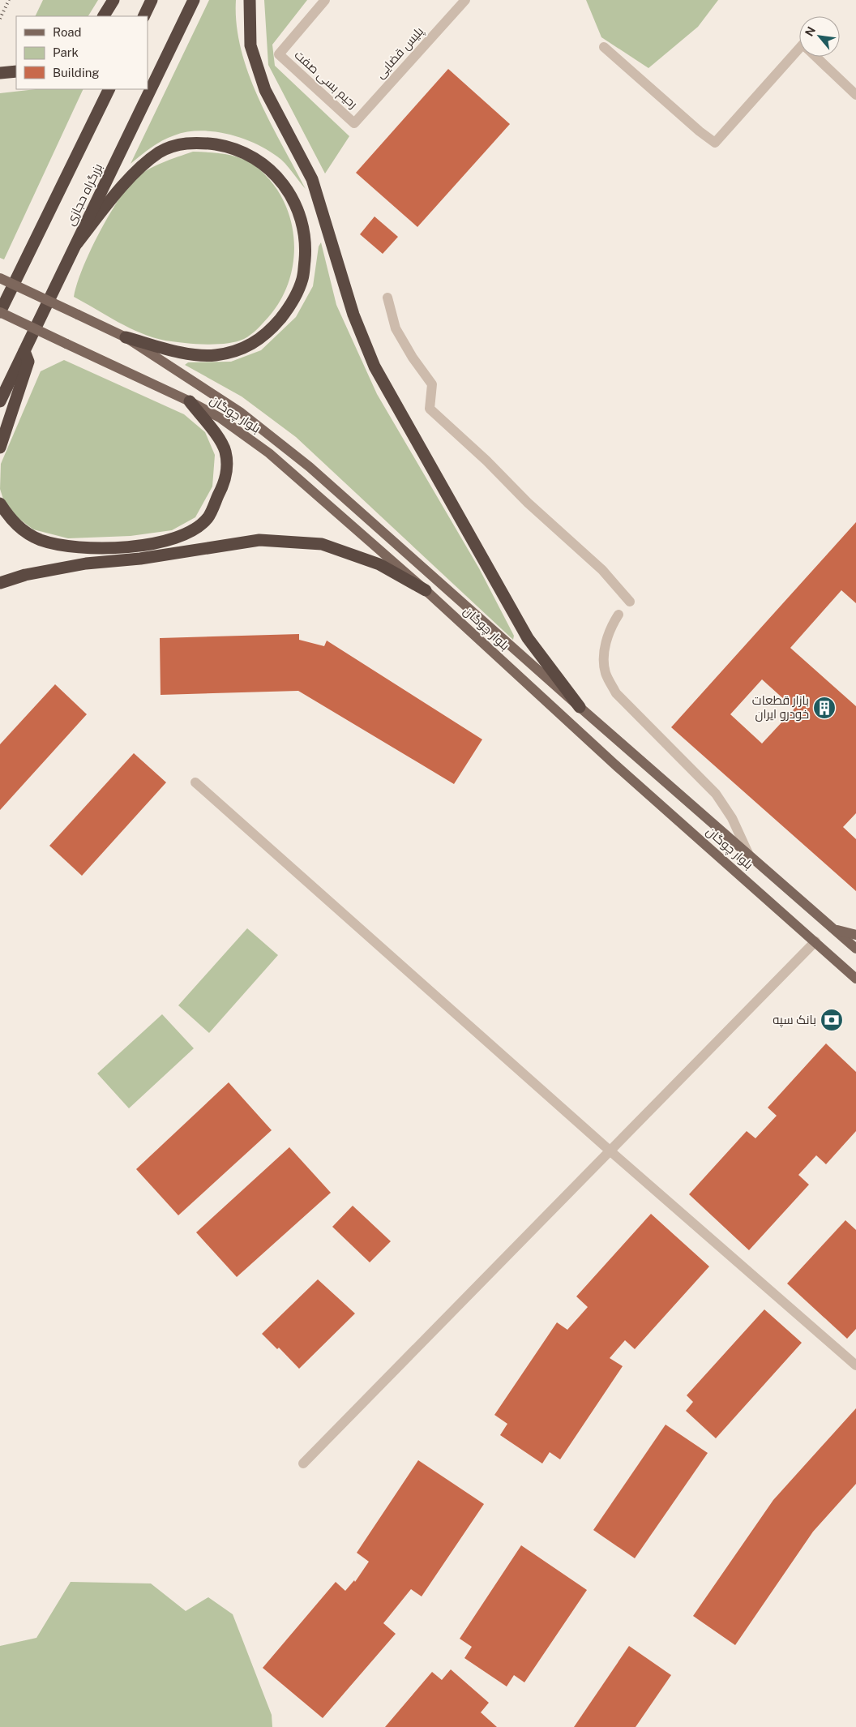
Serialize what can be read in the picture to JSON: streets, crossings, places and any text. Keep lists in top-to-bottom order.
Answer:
{
  "streets": {
    "highway": ["بزرگراه حجازی"],
    "main road": ["بلوار چوگان"],
    "street": ["پلیس قضایی", "رحیم بسی صفت"]
  },
  "crossings": [
    ["پلیس قضایی", "رحیم بسی صفت"],
    ["بزرگراه حجازی", "بلوار چوگان"]
  ],
  "places": {
    "building": ["بازار قطعات خودرو ایران"],
    "bank": ["بانک سپه"]
  },
  "legend": ["Road", "Park", "Building"],
  "north": "top left"
}
